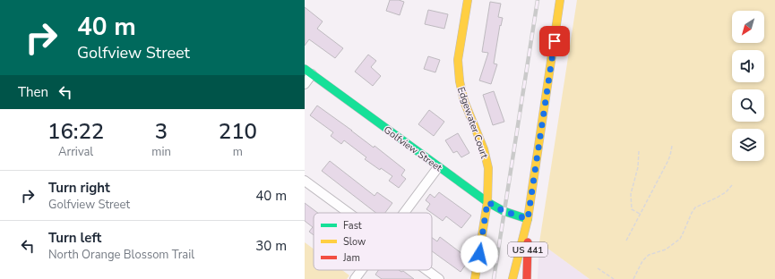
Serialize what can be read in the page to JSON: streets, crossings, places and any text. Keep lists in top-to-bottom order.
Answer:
{
  "streets": {
    "street": ["Edgewater Court", "Golfview Street", "US 441"]
  },
  "crossings": [
    ["Edgewater Court", "Golfview Street"],
    ["Golfview Street", "US 441"]
  ],
  "legend": ["Fast", "Slow", "Jam"],
  "north": "bottom left",
  "page": {
    "turn": ["40 m", "Golfview Street"],
    "then": "Then",
    "eta": [
      "16:22",
      "Arrival",
      "3",
      "min",
      "210",
      "m"
    ],
    "list": [
      {
        "name": "Turn right",
        "note": "Golfview Street",
        "value": "40 m"
      },
      {
        "name": "Turn left",
        "note": "North Orange Blossom Trail",
        "value": "30 m"
      }
    ]
  }
}
